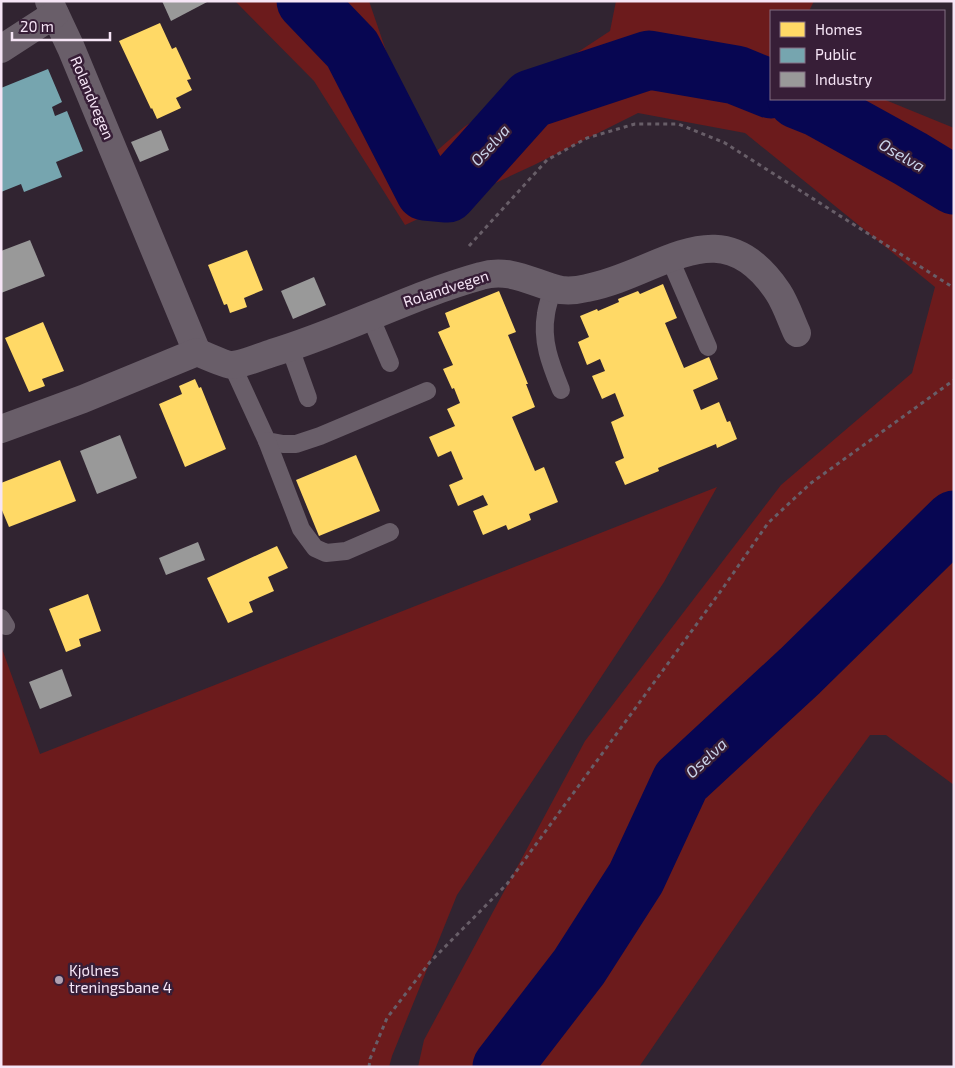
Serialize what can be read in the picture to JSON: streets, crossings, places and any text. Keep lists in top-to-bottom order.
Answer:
{
  "streets": {
    "street": ["Rolandvegen"]
  },
  "water": ["Oselva"],
  "places": ["Kjølnes treningsbane 4"],
  "legend": ["Homes", "Public", "Industry"],
  "scale_bar": "20 m"
}
